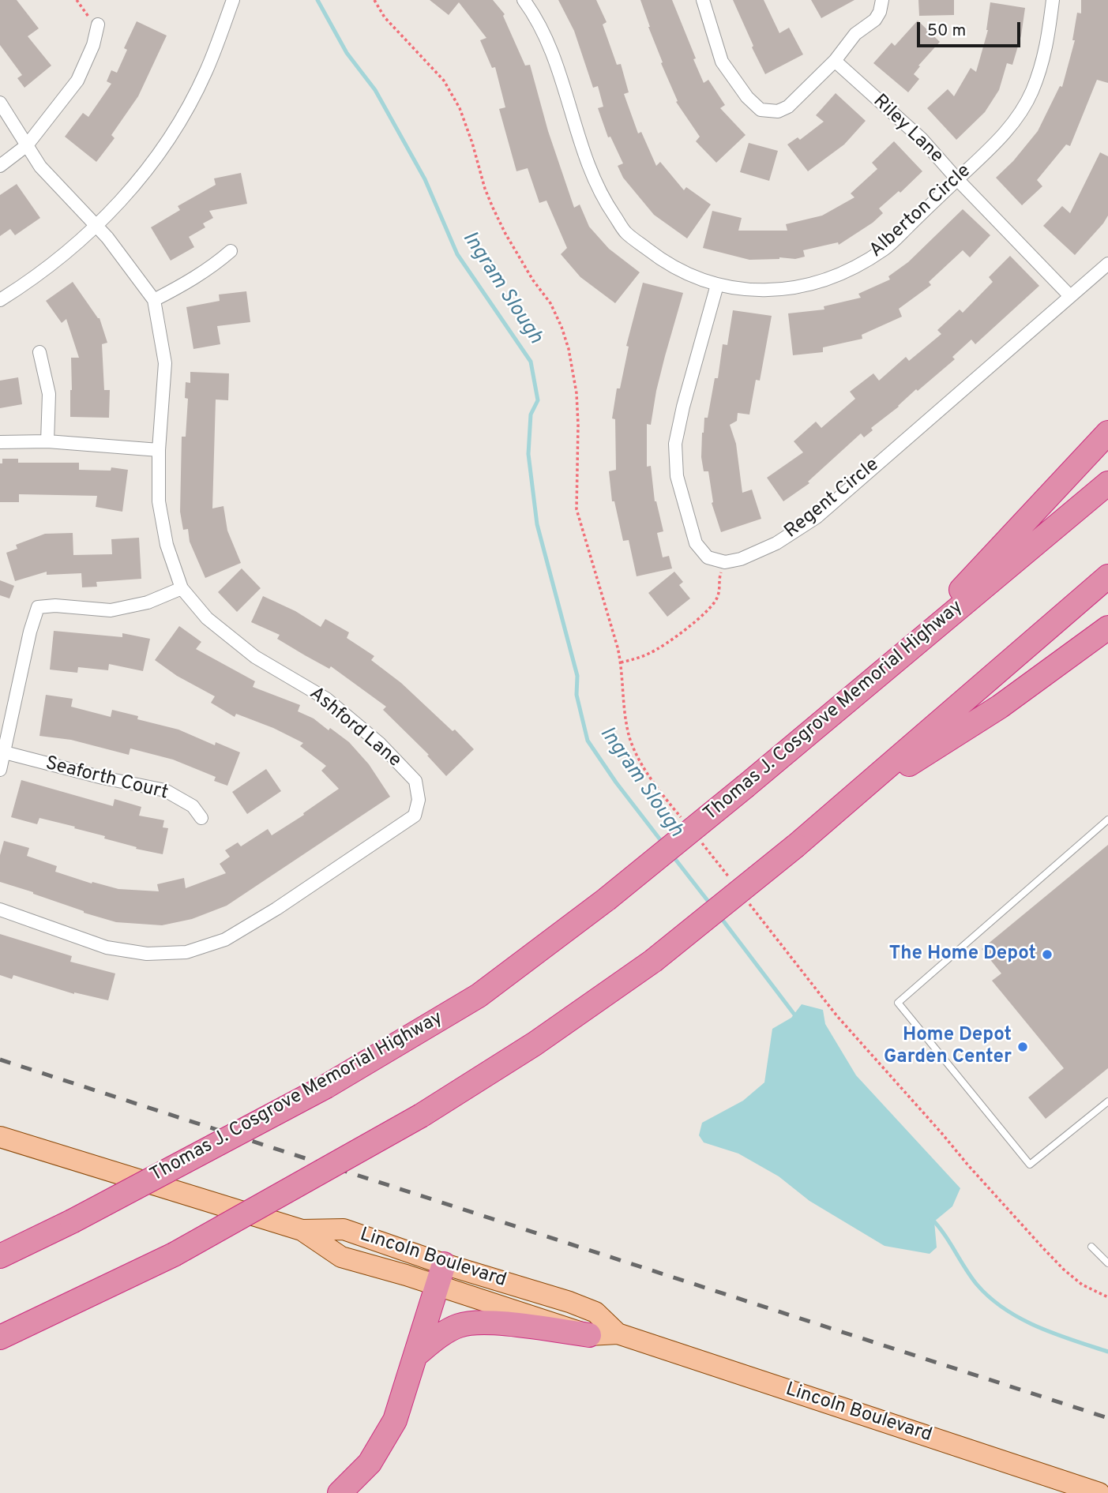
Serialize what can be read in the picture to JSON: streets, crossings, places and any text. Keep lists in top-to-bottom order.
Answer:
{
  "streets": {
    "highway": ["Thomas J. Cosgrove Memorial Highway"],
    "main road": ["Lincoln Boulevard"],
    "street": [
      "Riley Lane",
      "Alberton Circle",
      "Regent Circle",
      "Ashford Lane",
      "Seaforth Court"
    ]
  },
  "crossings": [
    ["Riley Lane", "Alberton Circle"],
    ["Riley Lane", "Regent Circle"]
  ],
  "water": ["Ingram Slough"],
  "places": ["The Home Depot", "Home Depot Garden Center"],
  "scale_bar": "50 m"
}
